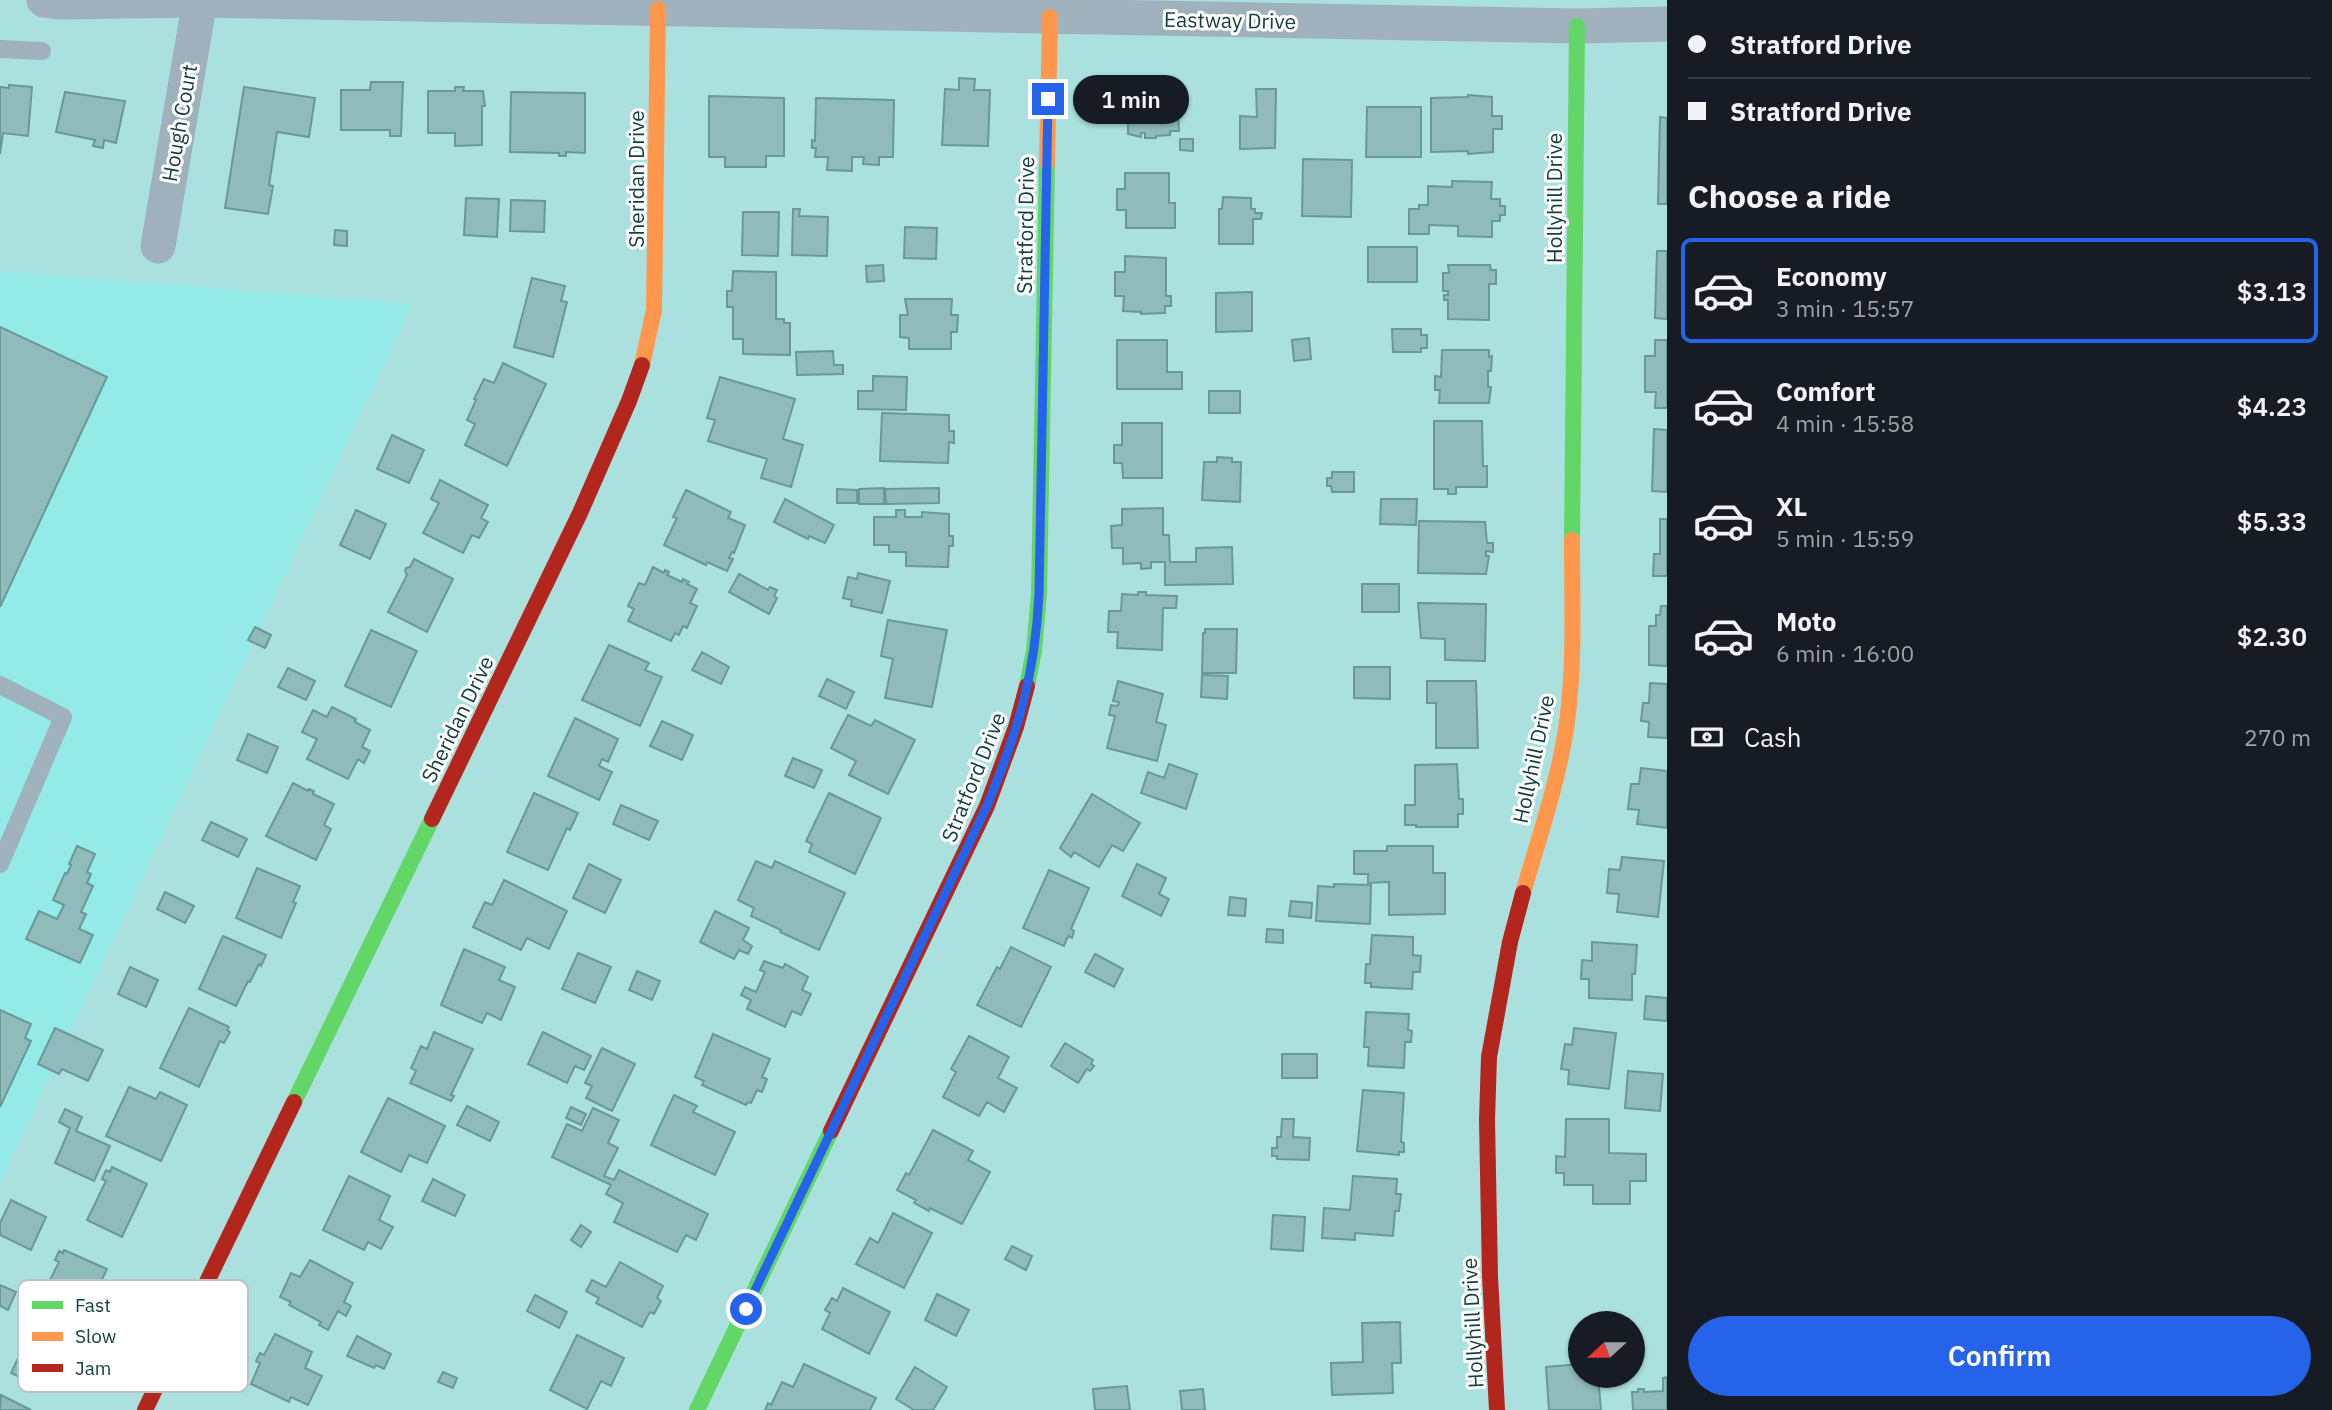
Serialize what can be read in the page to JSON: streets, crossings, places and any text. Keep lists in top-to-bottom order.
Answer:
{
  "streets": {
    "street": [
      "Eastway Drive",
      "Hough Court",
      "Sheridan Drive",
      "Hollyhill Drive",
      "Stratford Drive"
    ]
  },
  "crossings": [
    ["Eastway Drive", "Hough Court"],
    ["Eastway Drive", "Sheridan Drive"],
    ["Eastway Drive", "Hollyhill Drive"],
    ["Eastway Drive", "Stratford Drive"]
  ],
  "legend": ["Fast", "Slow", "Jam"],
  "north": "left",
  "page": {
    "banner": ["Stratford Drive", "Stratford Drive"],
    "bubble": "1 min",
    "heading": "Choose a ride",
    "list": [
      {
        "name": "Economy",
        "note": "3 min · 15:57",
        "value": "$3.13"
      },
      {
        "name": "Comfort",
        "note": "4 min · 15:58",
        "value": "$4.23"
      },
      {
        "name": "XL",
        "note": "5 min · 15:59",
        "value": "$5.33"
      },
      {
        "name": "Moto",
        "note": "6 min · 16:00",
        "value": "$2.30"
      }
    ],
    "pay": ["Cash", "270 m"],
    "buttons": "Confirm"
  }
}
